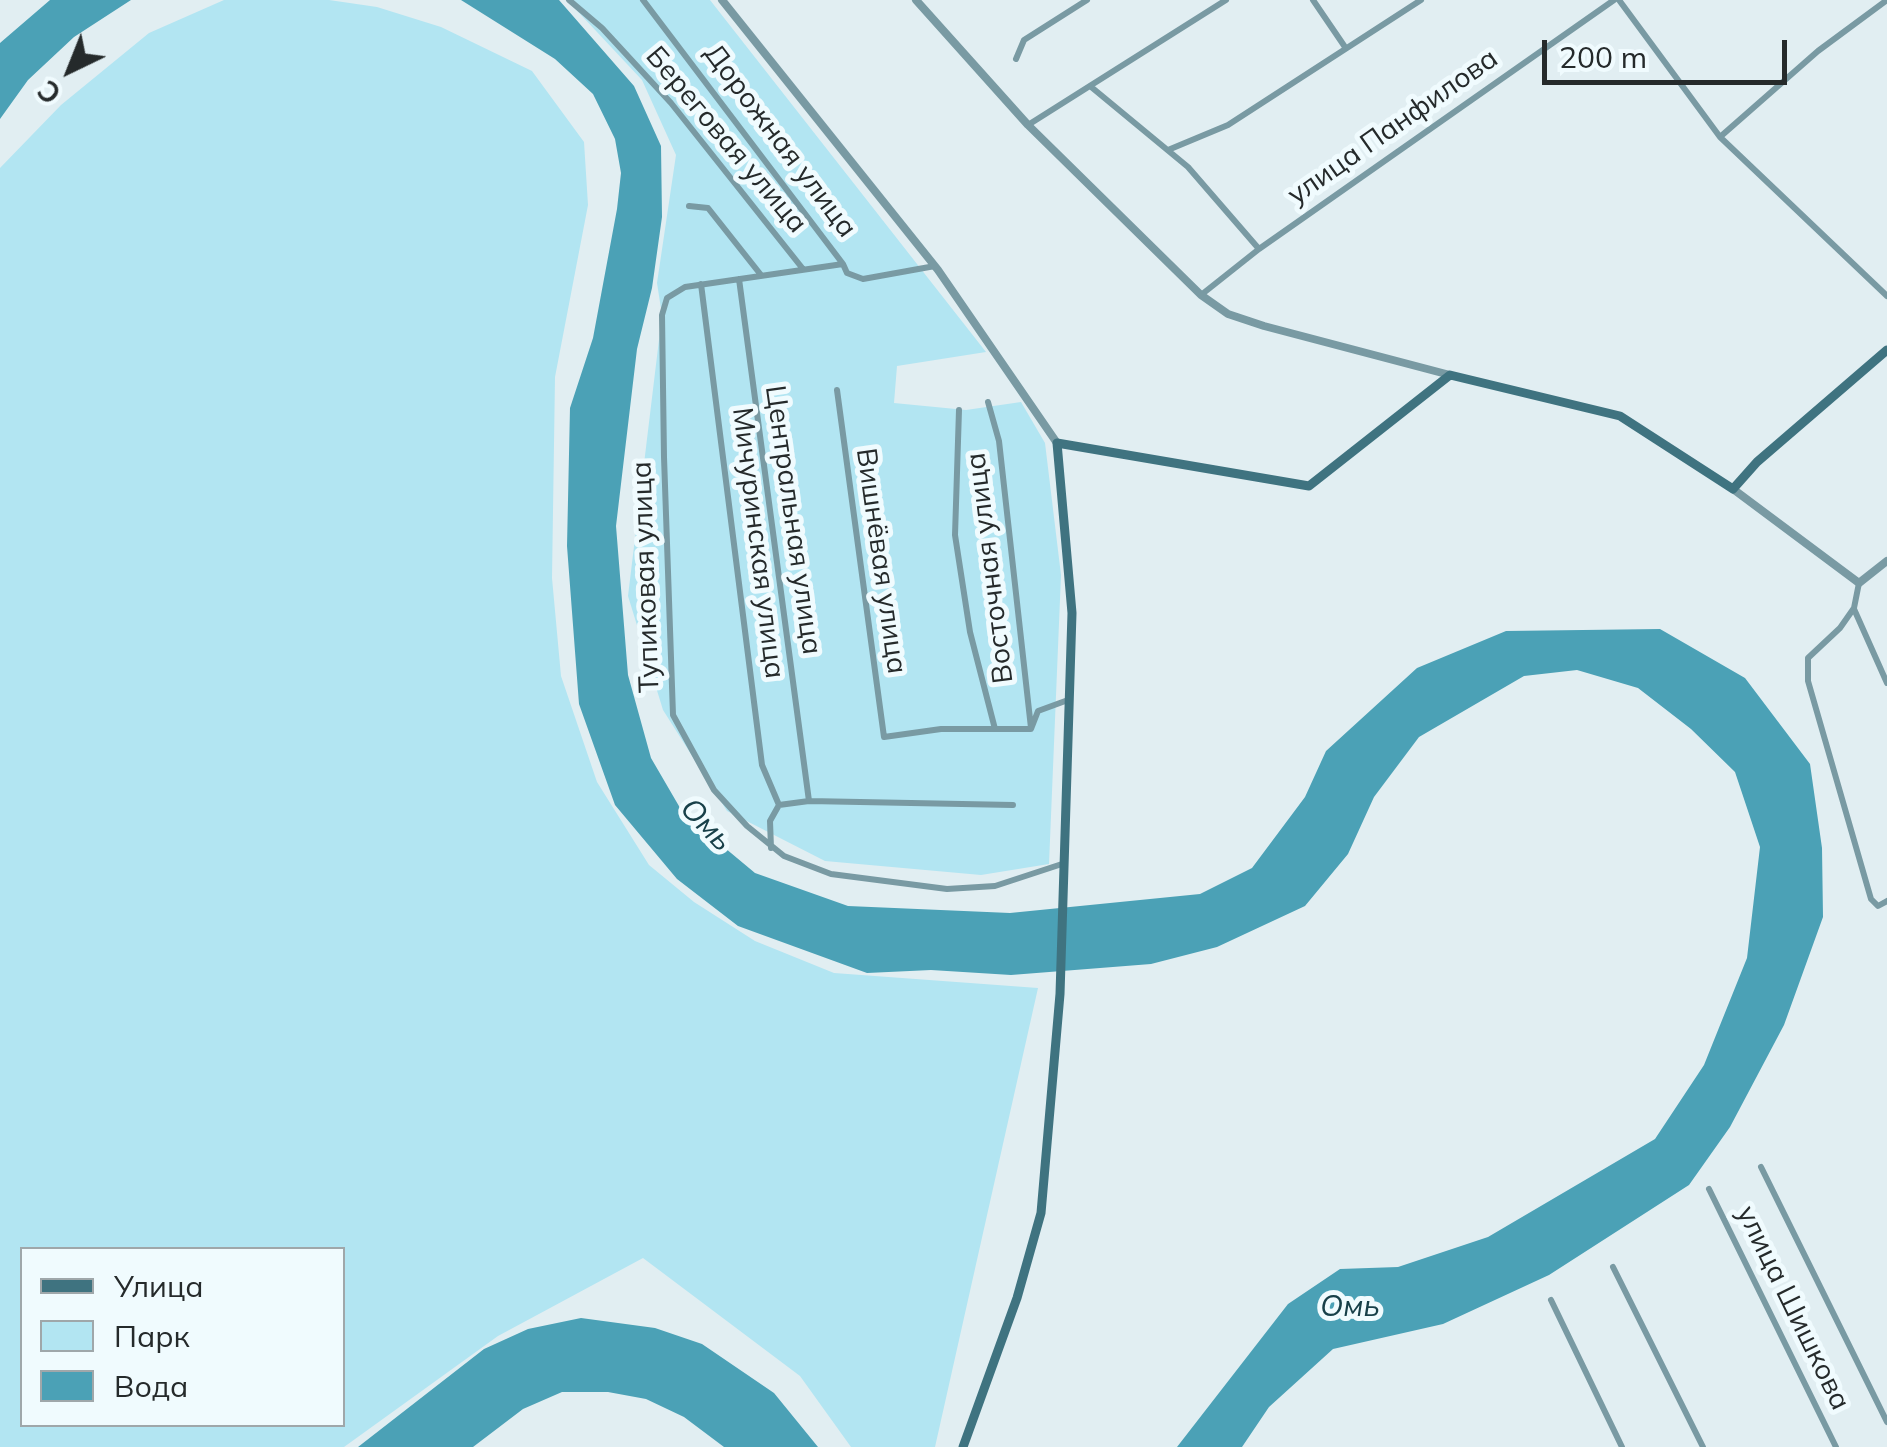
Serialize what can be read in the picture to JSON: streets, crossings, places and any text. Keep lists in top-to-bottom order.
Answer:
{
  "streets": {
    "street": [
      "улица Панфилова",
      "Береговая улица",
      "Дорожная улица",
      "Центральная улица",
      "Мичуринская улица",
      "Вишнёвая улица",
      "Восточная улица",
      "Тупиковая улица",
      "улица Шишкова"
    ]
  },
  "crossings": [
    ["Мичуринская улица", "Тупиковая улица"]
  ],
  "water": ["Омь"],
  "legend": ["Улица", "Парк", "Вода"],
  "scale_bar": "200 m",
  "north": "bottom left"
}
